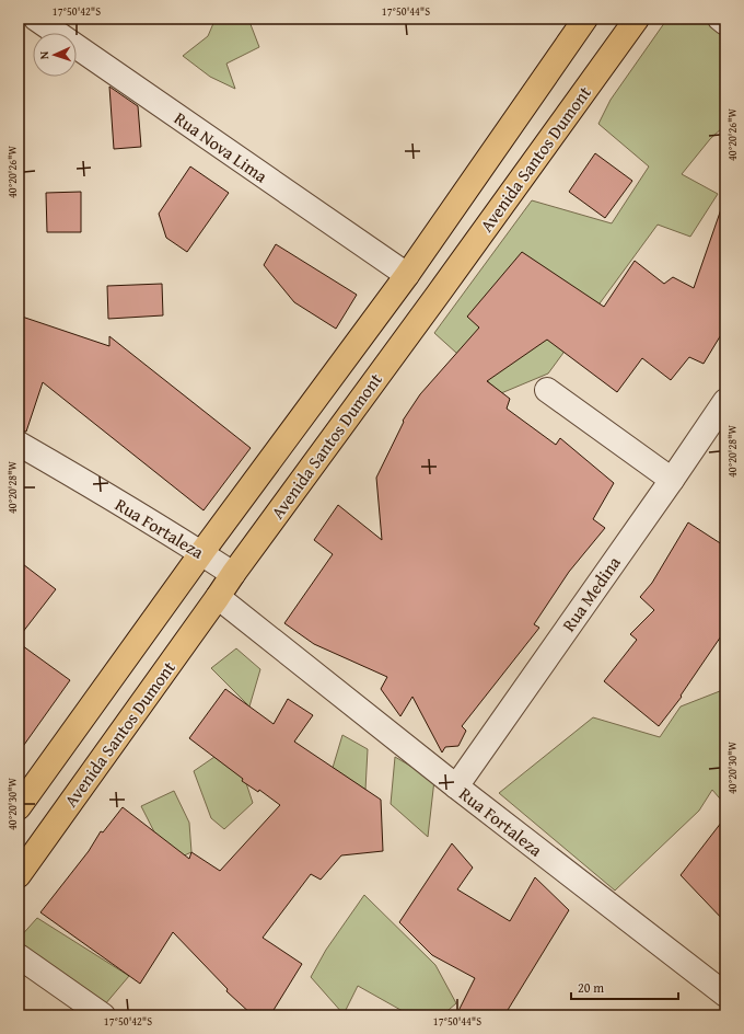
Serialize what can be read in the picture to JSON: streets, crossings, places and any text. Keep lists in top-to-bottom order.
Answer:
{
  "streets": {
    "main road": ["Avenida Santos Dumont"],
    "street": ["Rua Nova Lima", "Rua Fortaleza", "Rua Medina"]
  },
  "crossings": [
    ["Rua Nova Lima", "Avenida Santos Dumont"],
    ["Avenida Santos Dumont", "Rua Fortaleza"],
    ["Rua Fortaleza", "Rua Medina"]
  ],
  "scale_bar": "20 m",
  "north": "left",
  "coordinates": [
    "17°50'42\"S",
    "17°50'44\"S",
    "40°20'26\"W",
    "40°20'28\"W",
    "40°20'30\"W"
  ]
}
